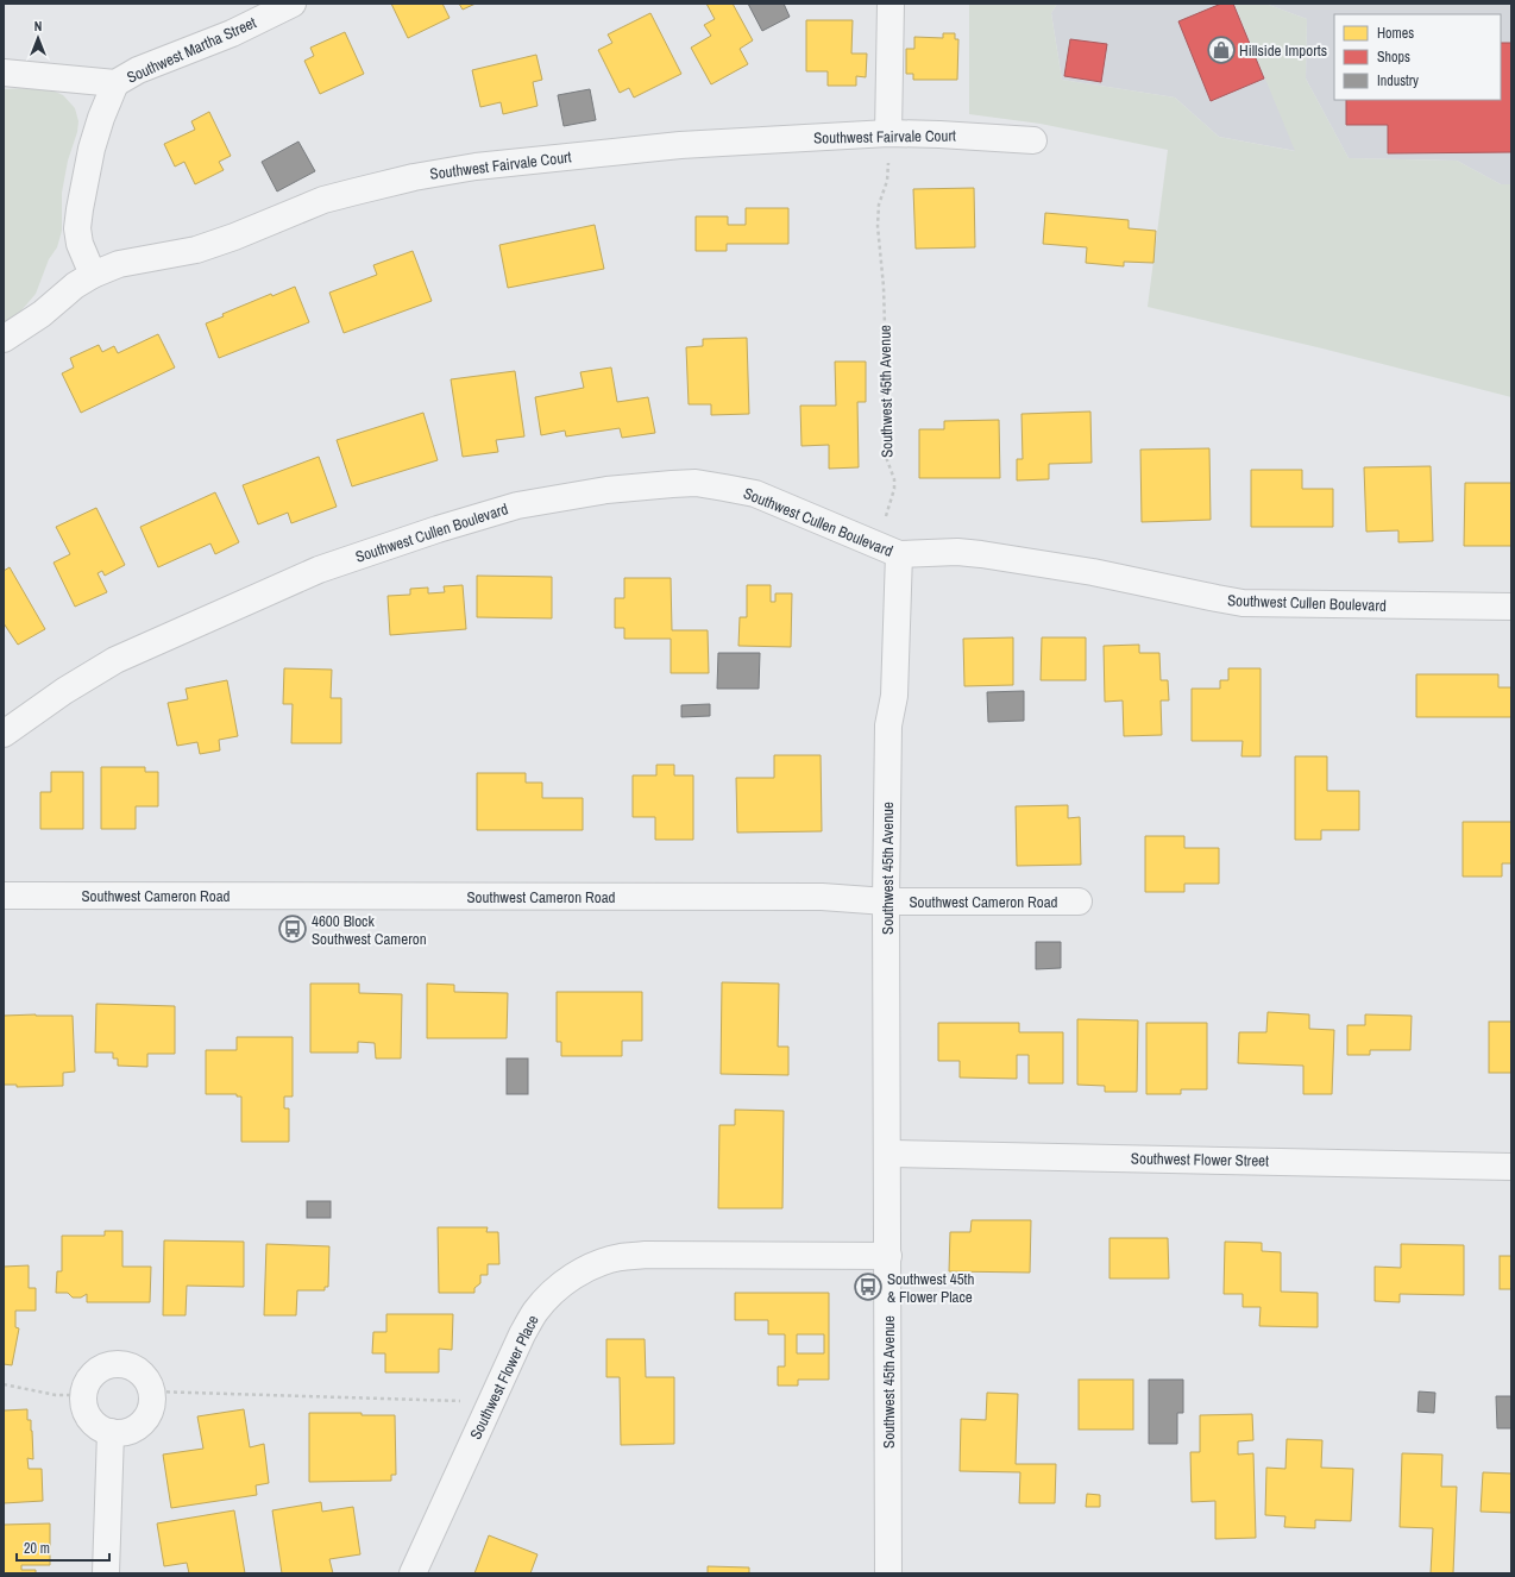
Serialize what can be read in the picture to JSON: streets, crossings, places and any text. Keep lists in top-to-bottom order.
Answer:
{
  "streets": {
    "street": [
      "Southwest Martha Street",
      "Southwest Fairvale Court",
      "Southwest 45th Avenue",
      "Southwest Cullen Boulevard",
      "Southwest Cameron Road",
      "Southwest Flower Street",
      "Southwest Flower Place"
    ]
  },
  "crossings": [
    ["Southwest 45th Avenue", "Southwest Cullen Boulevard"],
    ["Southwest 45th Avenue", "Southwest Cameron Road"],
    ["Southwest 45th Avenue", "Southwest Flower Street"],
    ["Southwest 45th Avenue", "Southwest Flower Place"]
  ],
  "places": {
    "shop": ["Hillside Imports"],
    "bus stop": ["4600 Block Southwest Cameron", "Southwest 45th & Flower Place"]
  },
  "legend": ["Homes", "Shops", "Industry"],
  "scale_bar": "20 m",
  "north": "top"
}
